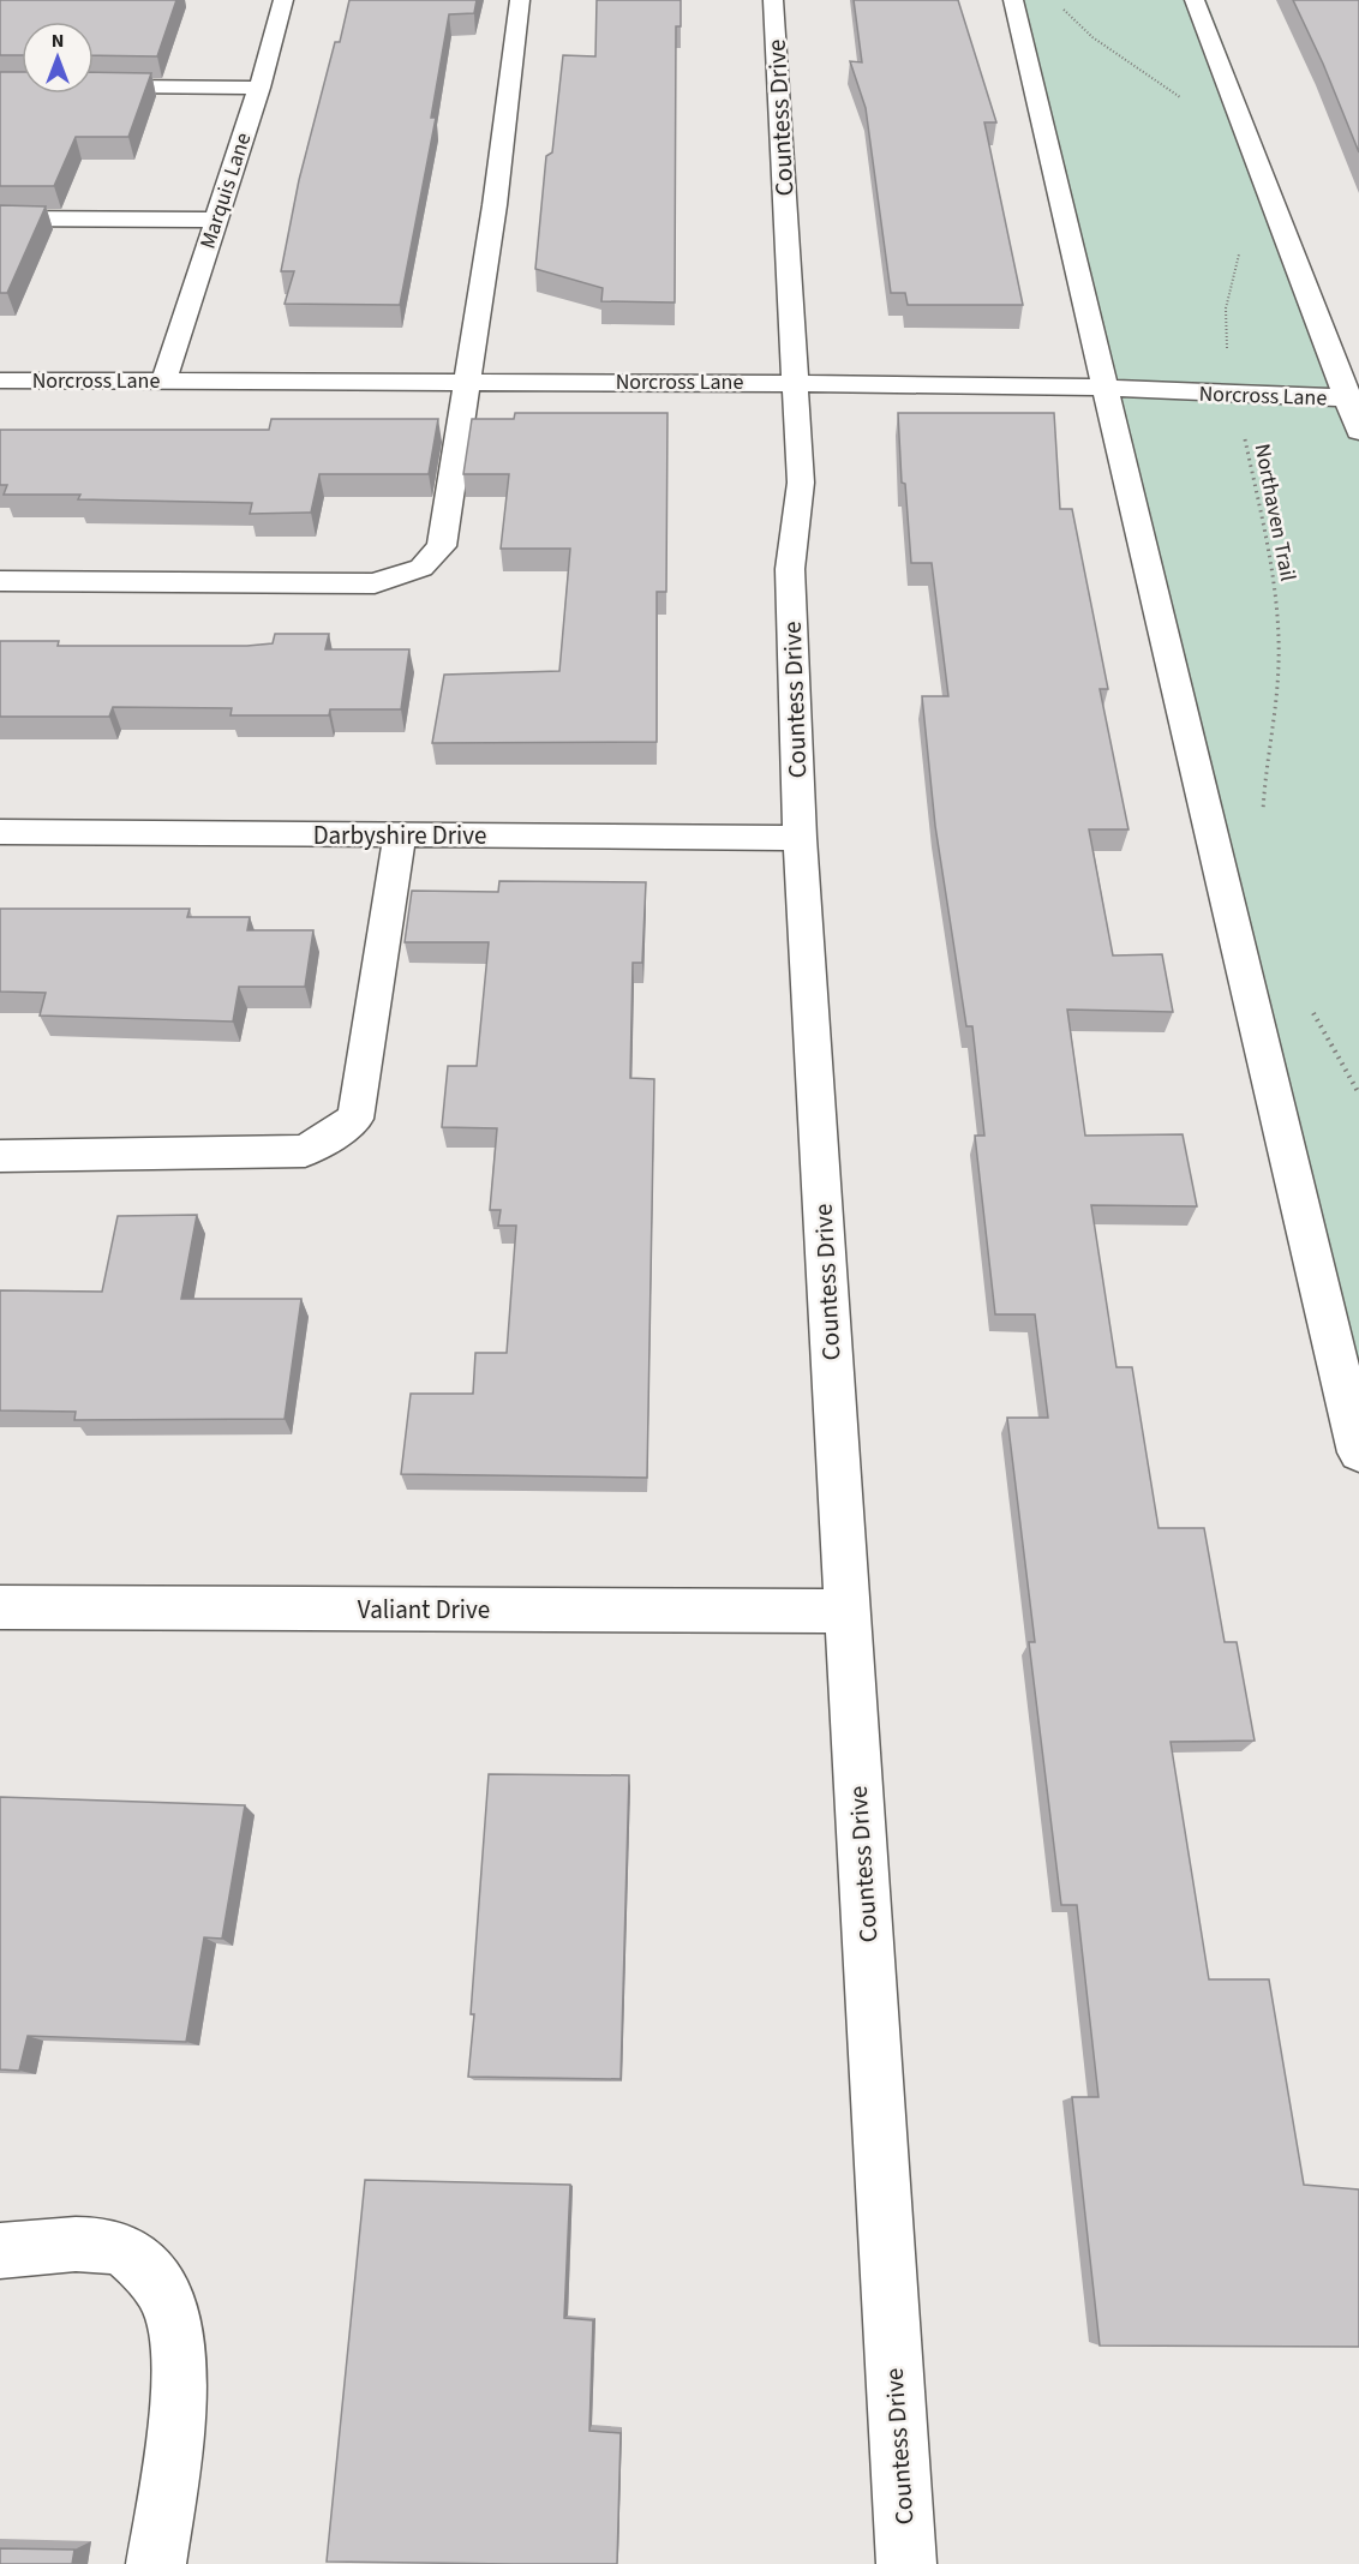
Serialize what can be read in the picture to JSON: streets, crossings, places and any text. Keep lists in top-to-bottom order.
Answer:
{
  "streets": {
    "street": [
      "Countess Drive",
      "Marquis Lane",
      "Norcross Lane",
      "Darbyshire Drive",
      "Valiant Drive"
    ],
    "path": ["Northaven Trail"]
  },
  "crossings": [
    ["Countess Drive", "Norcross Lane"],
    ["Countess Drive", "Darbyshire Drive"],
    ["Countess Drive", "Valiant Drive"],
    ["Marquis Lane", "Norcross Lane"],
    ["Norcross Lane", "Northaven Trail"]
  ],
  "north": "top"
}
